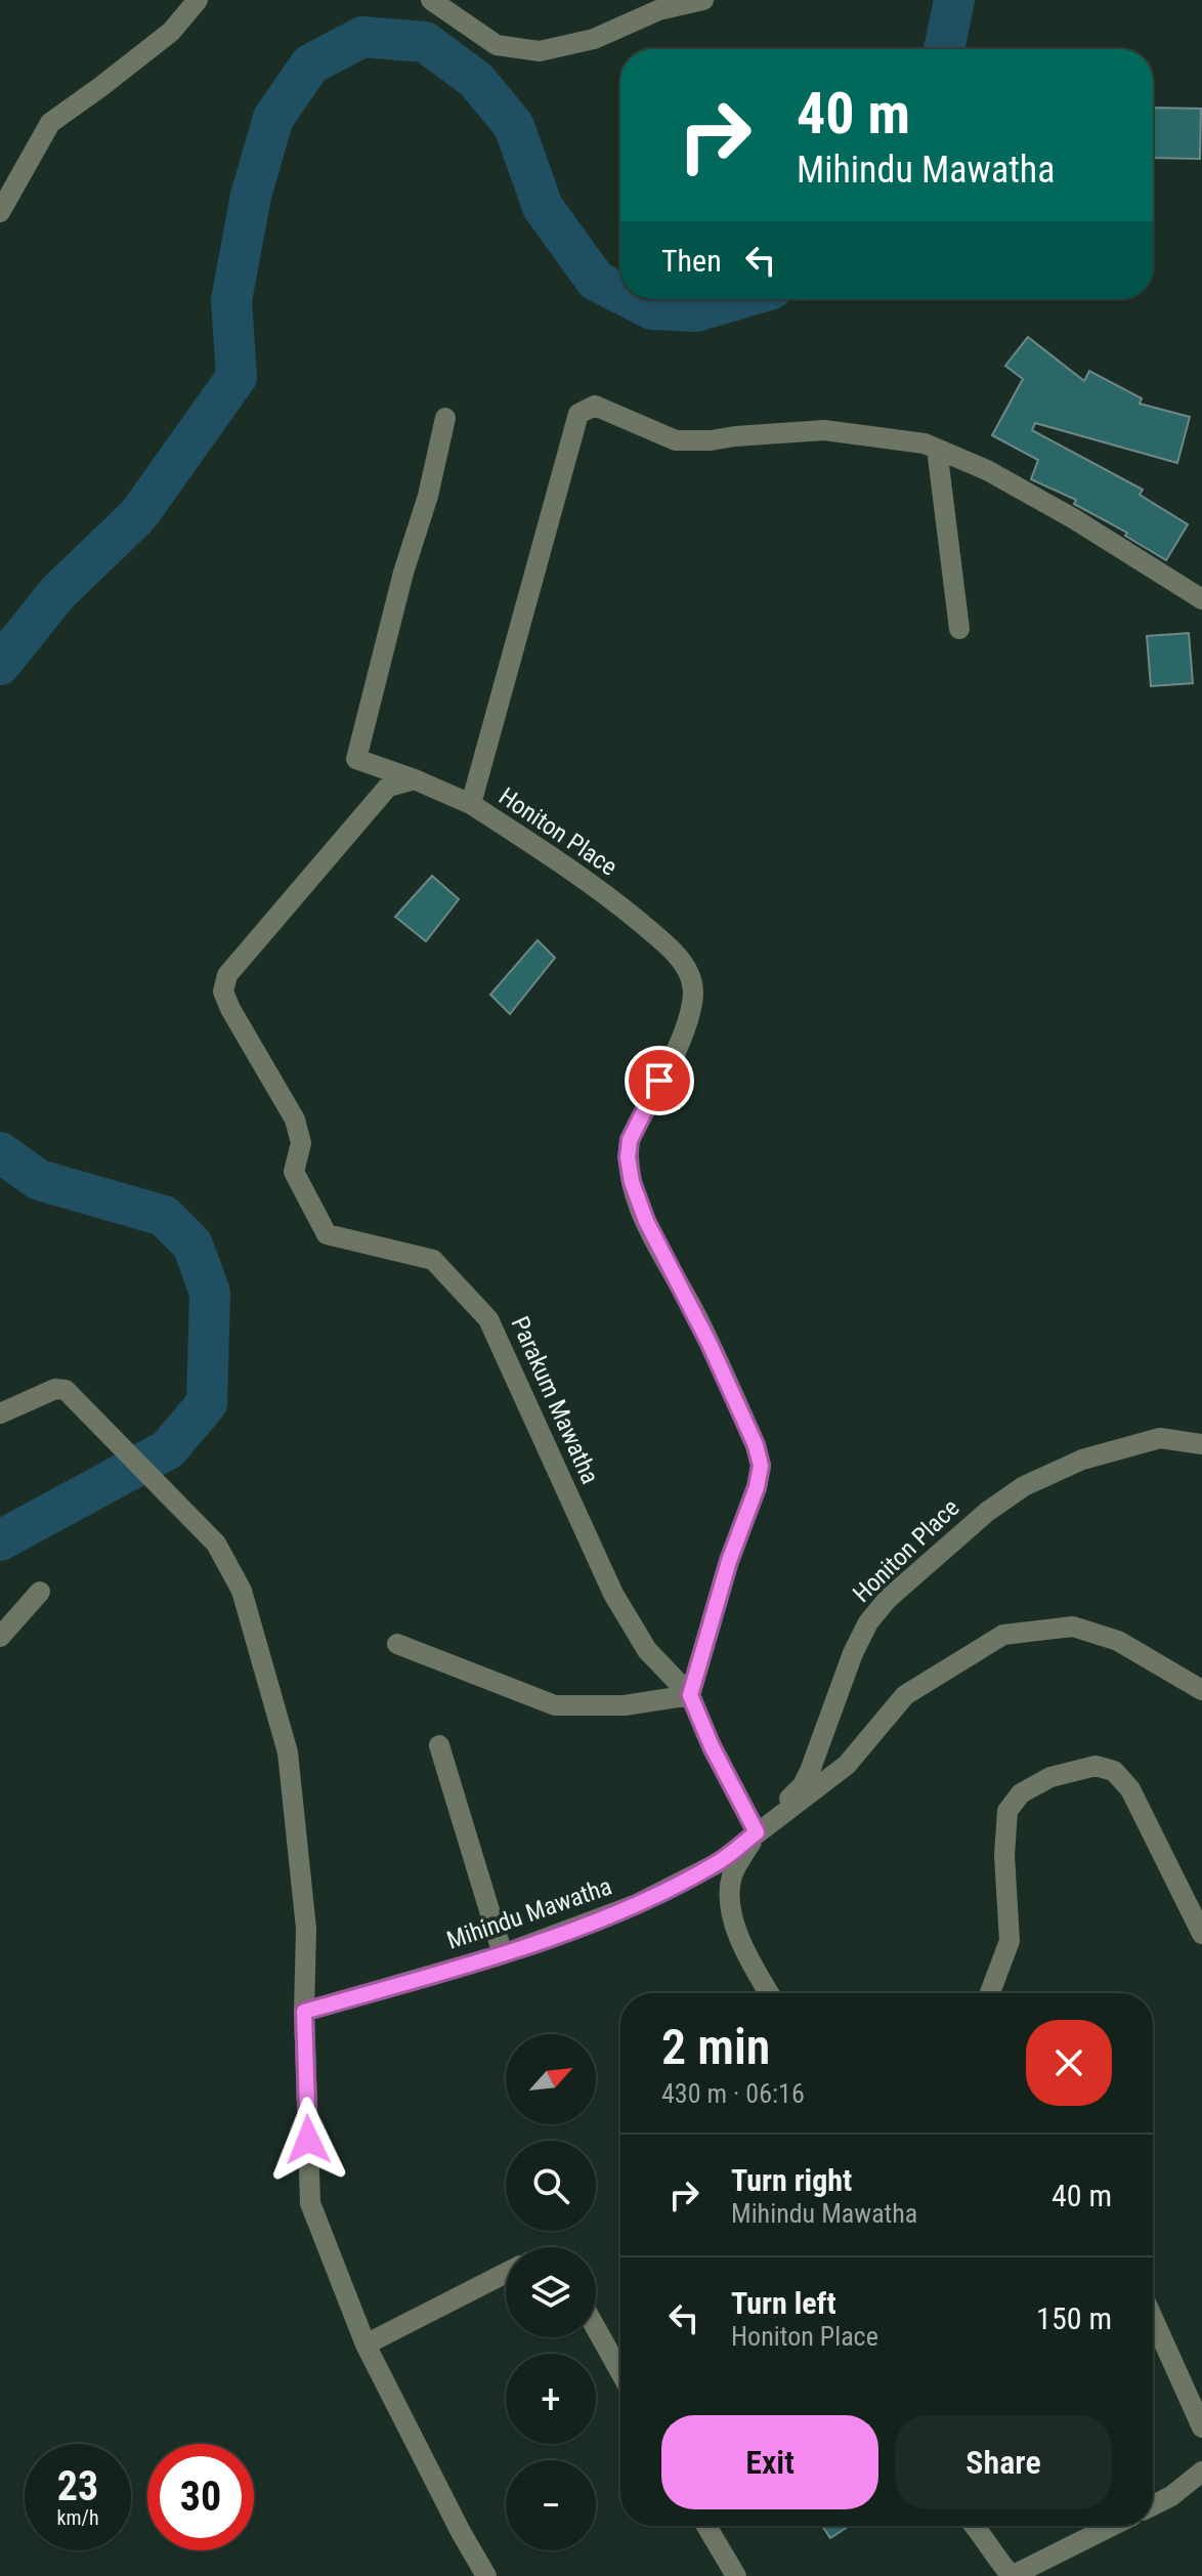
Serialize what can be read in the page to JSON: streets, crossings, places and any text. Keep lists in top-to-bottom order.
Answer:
{
  "streets": {
    "street": ["Honiton Place", "Parakum Mawatha", "Mihindu Mawatha"]
  },
  "crossings": [
    ["Honiton Place", "Parakum Mawatha"],
    ["Honiton Place", "Mihindu Mawatha"]
  ],
  "north": "top right",
  "page": {
    "turn": ["40 m", "Mihindu Mawatha"],
    "then": "Then",
    "heading": ["2 min", "430 m · 06:16"],
    "map_buttons": ["+", "−"],
    "list": [
      {
        "name": "Turn right",
        "note": "Mihindu Mawatha",
        "value": "40 m"
      },
      {
        "name": "Turn left",
        "note": "Honiton Place",
        "value": "150 m"
      }
    ],
    "buttons": ["Exit", "Share"],
    "speed": "23 km/h",
    "limit": "30"
  }
}
